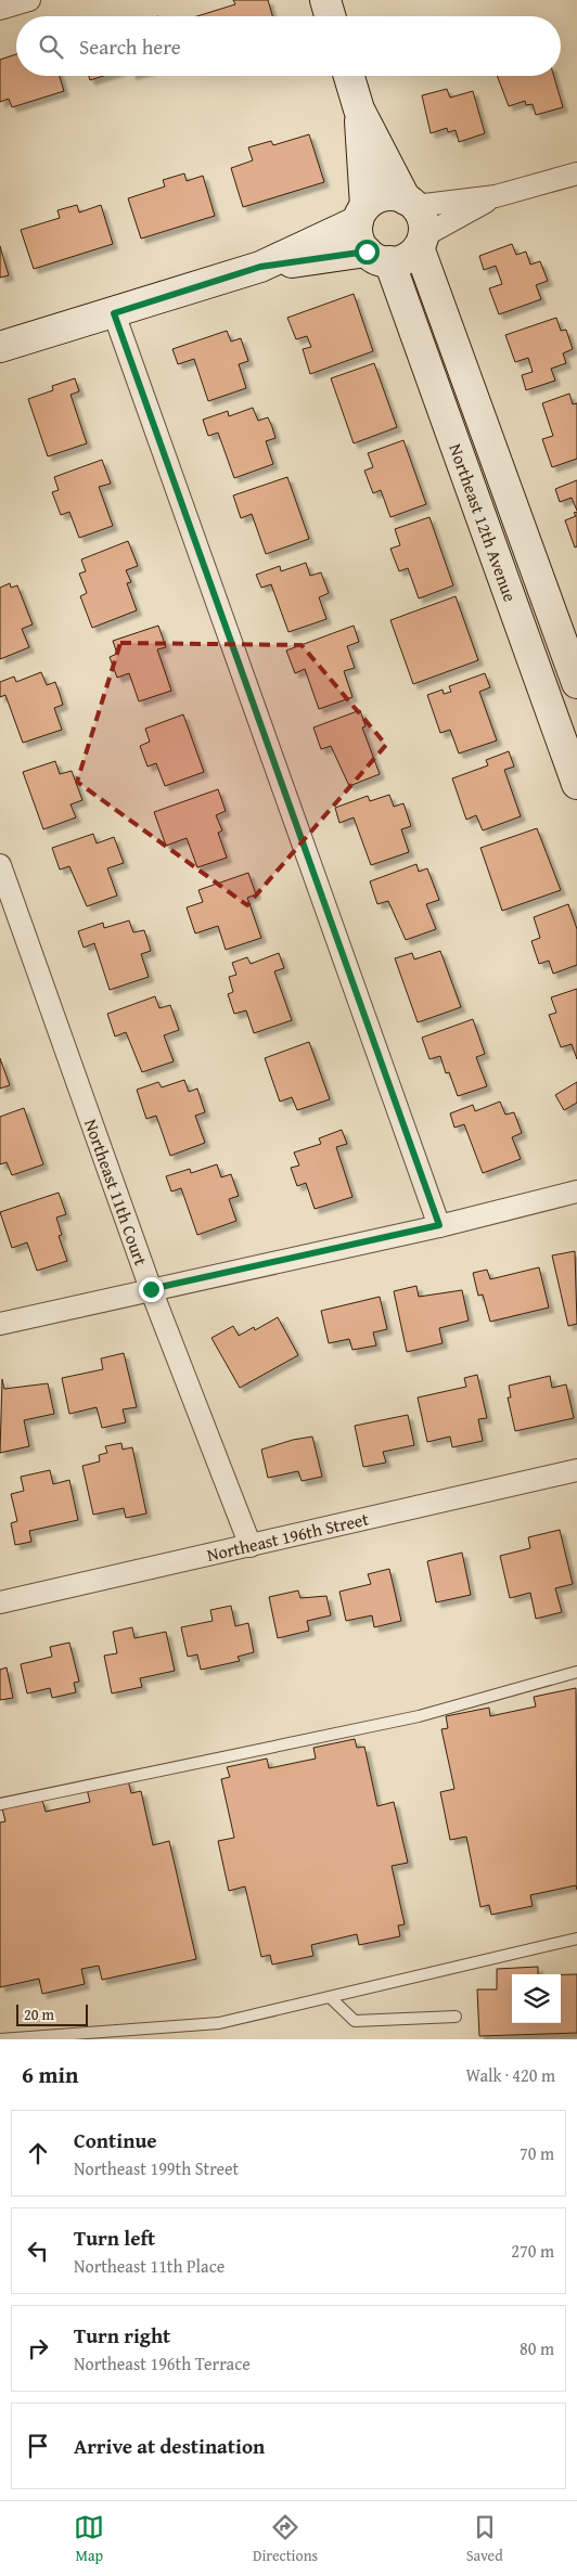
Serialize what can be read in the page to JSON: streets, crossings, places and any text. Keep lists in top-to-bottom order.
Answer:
{
  "streets": {
    "street": ["Northeast 12th Avenue", "Northeast 11th Court", "Northeast 196th Street"]
  },
  "crossings": [
    ["Northeast 11th Court", "Northeast 196th Street"]
  ],
  "scale_bar": "20 m",
  "page": {
    "search": "Search here",
    "scale": "20 m",
    "heading": ["6 min", "Walk · 420 m"],
    "list": [
      ["Continue", "Northeast 199th Street", "70 m"],
      ["Turn left", "Northeast 11th Place", "270 m"],
      ["Turn right", "Northeast 196th Terrace", "80 m"],
      "Arrive at destination"
    ],
    "nav": ["Map", "Directions", "Saved"]
  }
}
